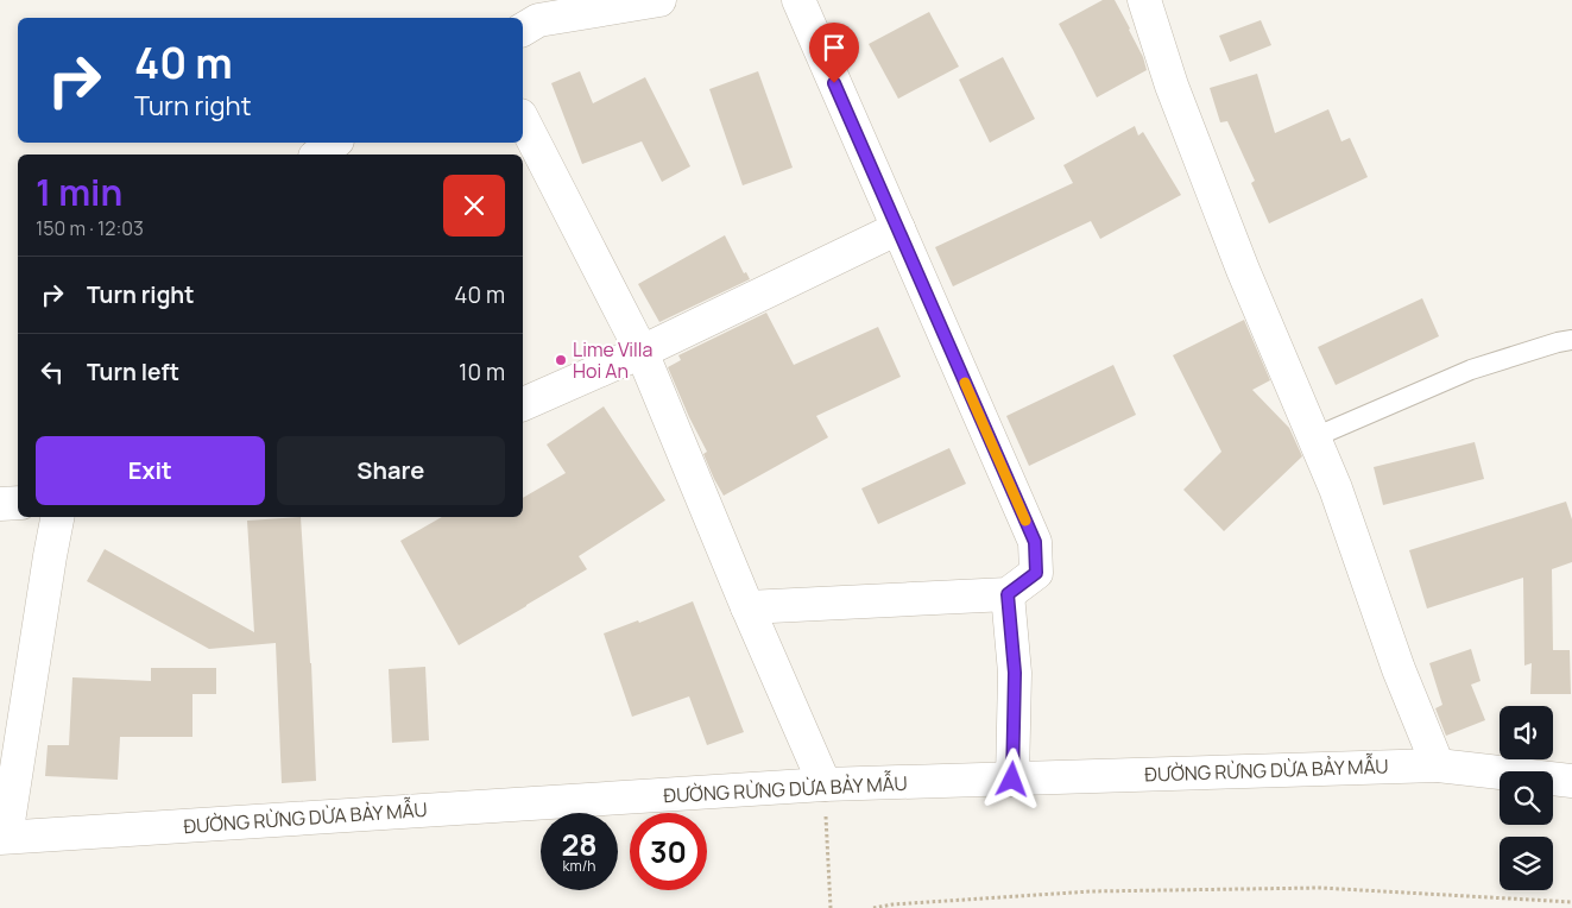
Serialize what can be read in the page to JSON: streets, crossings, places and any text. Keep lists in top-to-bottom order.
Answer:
{
  "streets": {
    "street": ["ĐƯỜNG RỪNG DỪA BẢY MẪU"]
  },
  "places": ["Lime Villa Hoi An"],
  "page": {
    "turn": ["40 m", "Turn right"],
    "heading": ["1 min", "150 m · 12:03"],
    "list": [
      {
        "name": "Turn right",
        "value": "40 m"
      },
      {
        "name": "Turn left",
        "value": "10 m"
      }
    ],
    "buttons": ["Exit", "Share"],
    "speed": "28 km/h",
    "limit": "30"
  }
}
